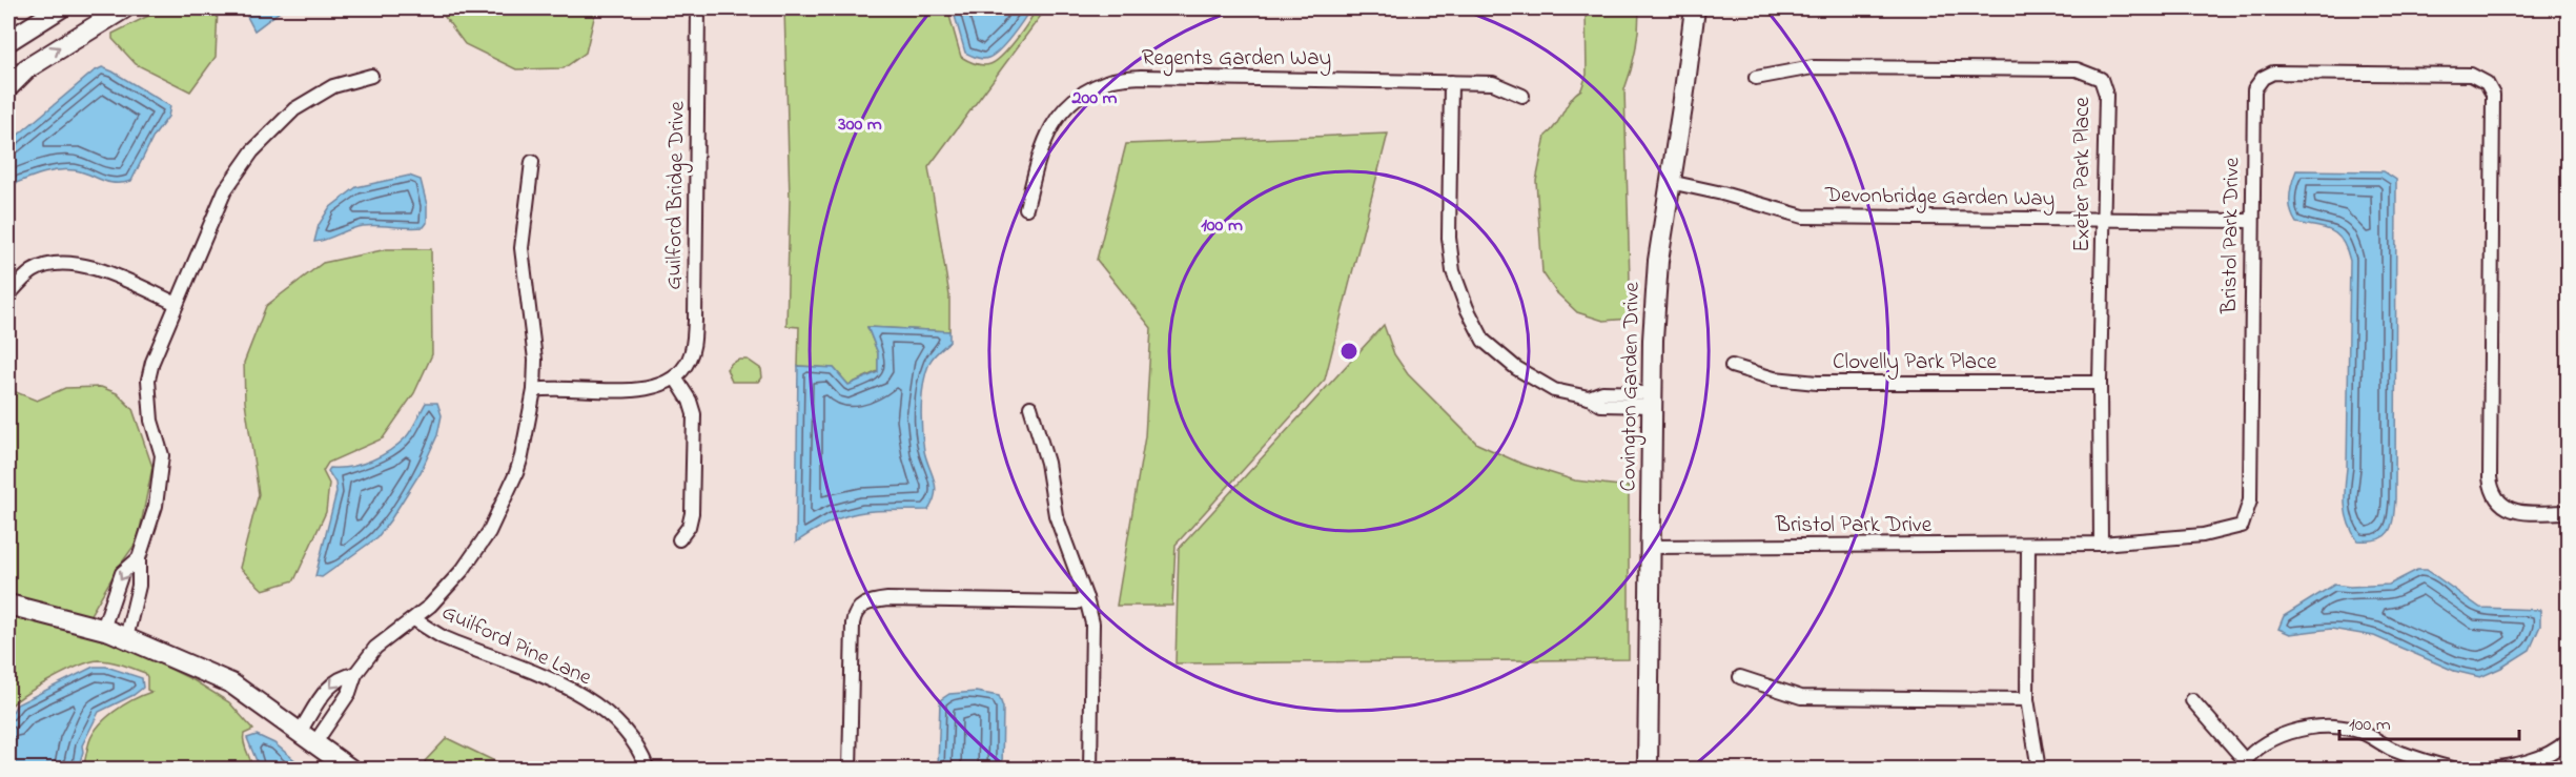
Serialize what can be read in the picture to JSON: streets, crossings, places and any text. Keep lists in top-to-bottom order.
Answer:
{
  "streets": {
    "street": [
      "Regents Garden Way",
      "Exeter Park Place",
      "Guilford Bridge Drive",
      "Devonbridge Garden Way",
      "Bristol Park Drive",
      "Clovelly Park Place",
      "Covington Garden Drive",
      "Guilford Pine Lane"
    ]
  },
  "crossings": [
    ["Exeter Park Place", "Devonbridge Garden Way"],
    ["Exeter Park Place", "Bristol Park Drive"],
    ["Exeter Park Place", "Clovelly Park Place"],
    ["Devonbridge Garden Way", "Bristol Park Drive"],
    ["Devonbridge Garden Way", "Covington Garden Drive"],
    ["Bristol Park Drive", "Covington Garden Drive"]
  ],
  "scale_bar": "100 m",
  "rings": ["200 m", "300 m", "100 m"]
}
